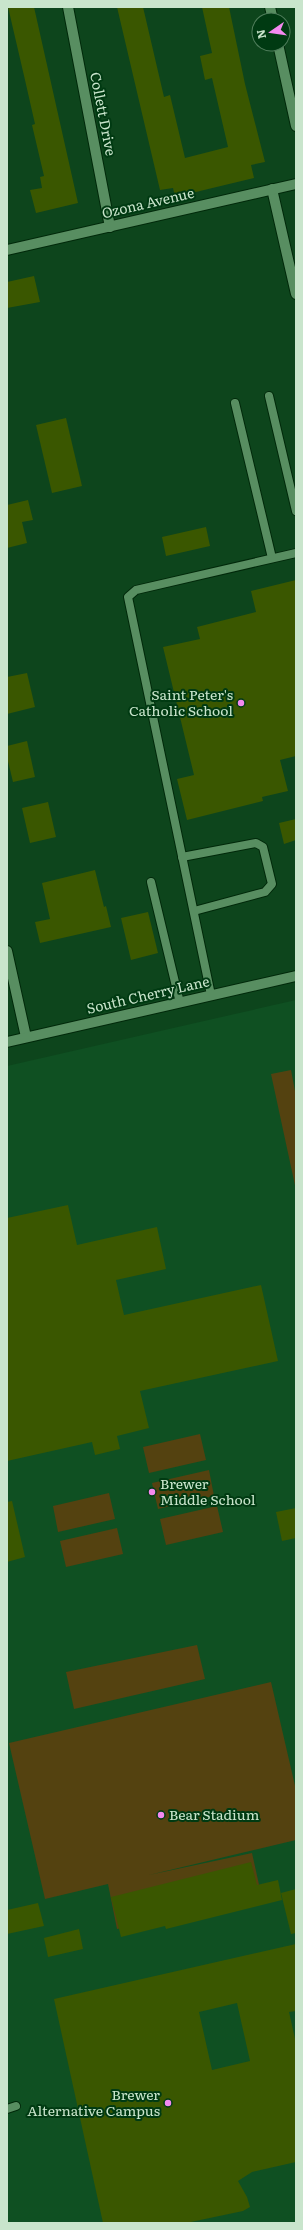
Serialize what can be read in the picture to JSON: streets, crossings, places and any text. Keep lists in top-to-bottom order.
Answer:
{
  "streets": {
    "street": ["Collett Drive", "Ozona Avenue", "South Cherry Lane"]
  },
  "crossings": [
    ["Collett Drive", "Ozona Avenue"]
  ],
  "places": [
    "Saint Peter's Catholic School",
    "Brewer Middle School",
    "Bear Stadium",
    "Brewer Alternative Campus"
  ],
  "north": "left"
}
